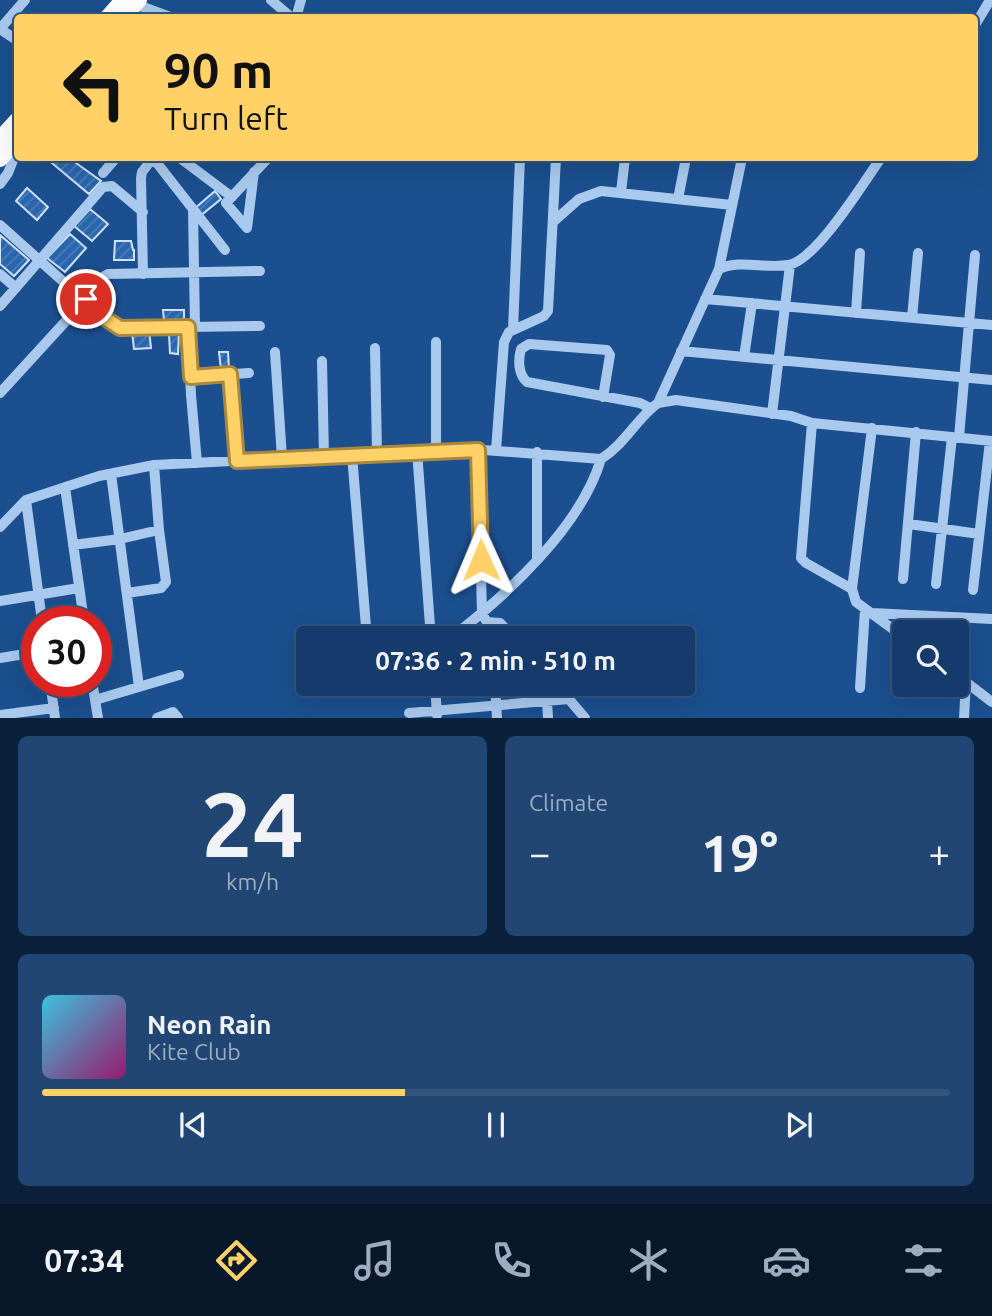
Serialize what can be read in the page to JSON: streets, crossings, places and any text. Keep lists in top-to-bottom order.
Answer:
{
  "page": {
    "turn": ["90 m", "Turn left"],
    "limit": "30",
    "trip": "07:36 · 2 min · 510 m",
    "tile": [
      ["24", "km/h"],
      "Climate"
    ],
    "heat": ["−", "19°", "+"],
    "song": ["Neon Rain", "Kite Club"],
    "tabs": "07:34"
  }
}
